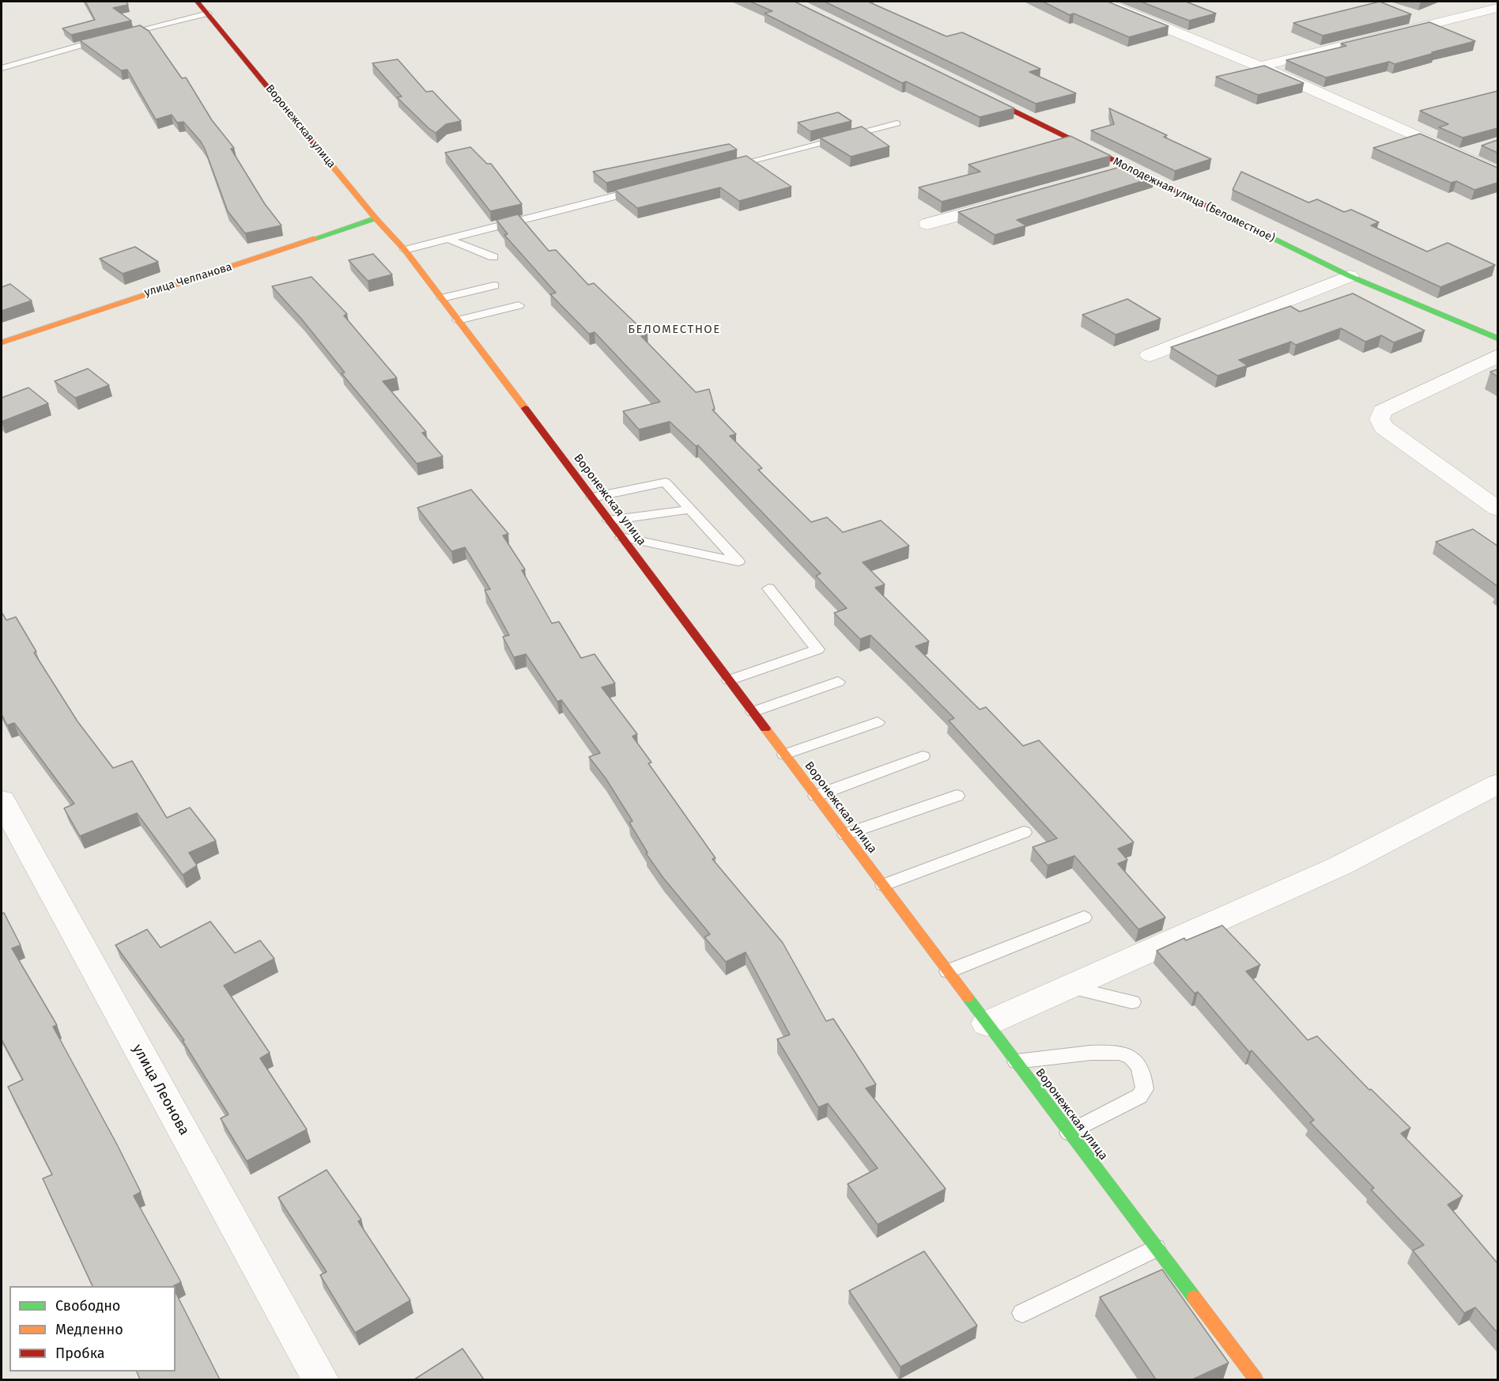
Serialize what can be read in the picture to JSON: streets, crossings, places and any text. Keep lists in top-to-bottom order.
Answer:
{
  "streets": {
    "street": [
      "Воронежская улица",
      "Молодежная улица (Беломестное)",
      "улица Челпанова",
      "улица Леонова"
    ]
  },
  "crossings": [
    ["Воронежская улица", "улица Челпанова"]
  ],
  "districts": ["БЕЛОМЕСТНОЕ"],
  "legend": ["Свободно", "Медленно", "Пробка"]
}
